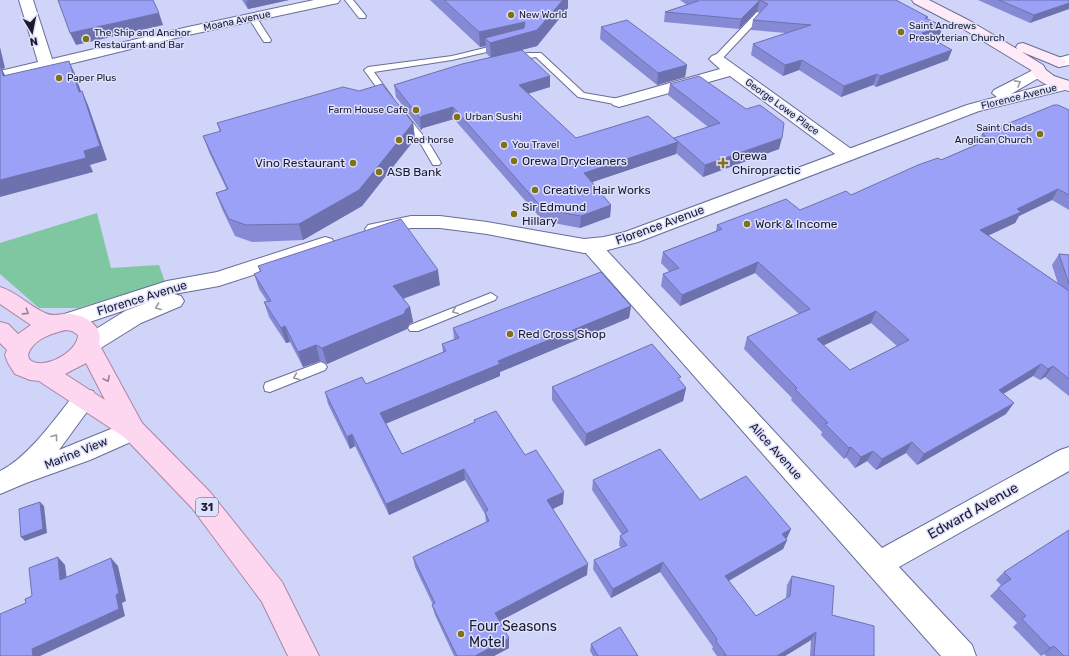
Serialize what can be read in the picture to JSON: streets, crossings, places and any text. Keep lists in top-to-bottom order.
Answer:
{
  "streets": {
    "main road": ["31"],
    "street": [
      "Moana Avenue",
      "Florence Avenue",
      "George Lowe Place",
      "Alice Avenue",
      "Marine View",
      "Edward Avenue"
    ]
  },
  "crossings": [
    ["Florence Avenue", "George Lowe Place"],
    ["Florence Avenue", "Alice Avenue"],
    ["Florence Avenue", "31"],
    ["Alice Avenue", "Edward Avenue"],
    ["Marine View", "31"]
  ],
  "places": {
    "other": [
      "New World",
      "Saint Andrews Presbyterian Church",
      "The Ship and Anchor Restaurant and Bar",
      "Paper Plus",
      "Farm House Cafe",
      "Urban Sushi",
      "Saint Chads Anglican Church",
      "Red horse",
      "You Travel",
      "Orewa Drycleaners",
      "Vino Restaurant",
      "ASB Bank",
      "Creative Hair Works",
      "Sir Edmund Hillary",
      "Work & Income",
      "Red Cross Shop",
      "Four Seasons Motel"
    ],
    "health": ["Orewa Chiropractic"]
  },
  "north": "bottom"
}
